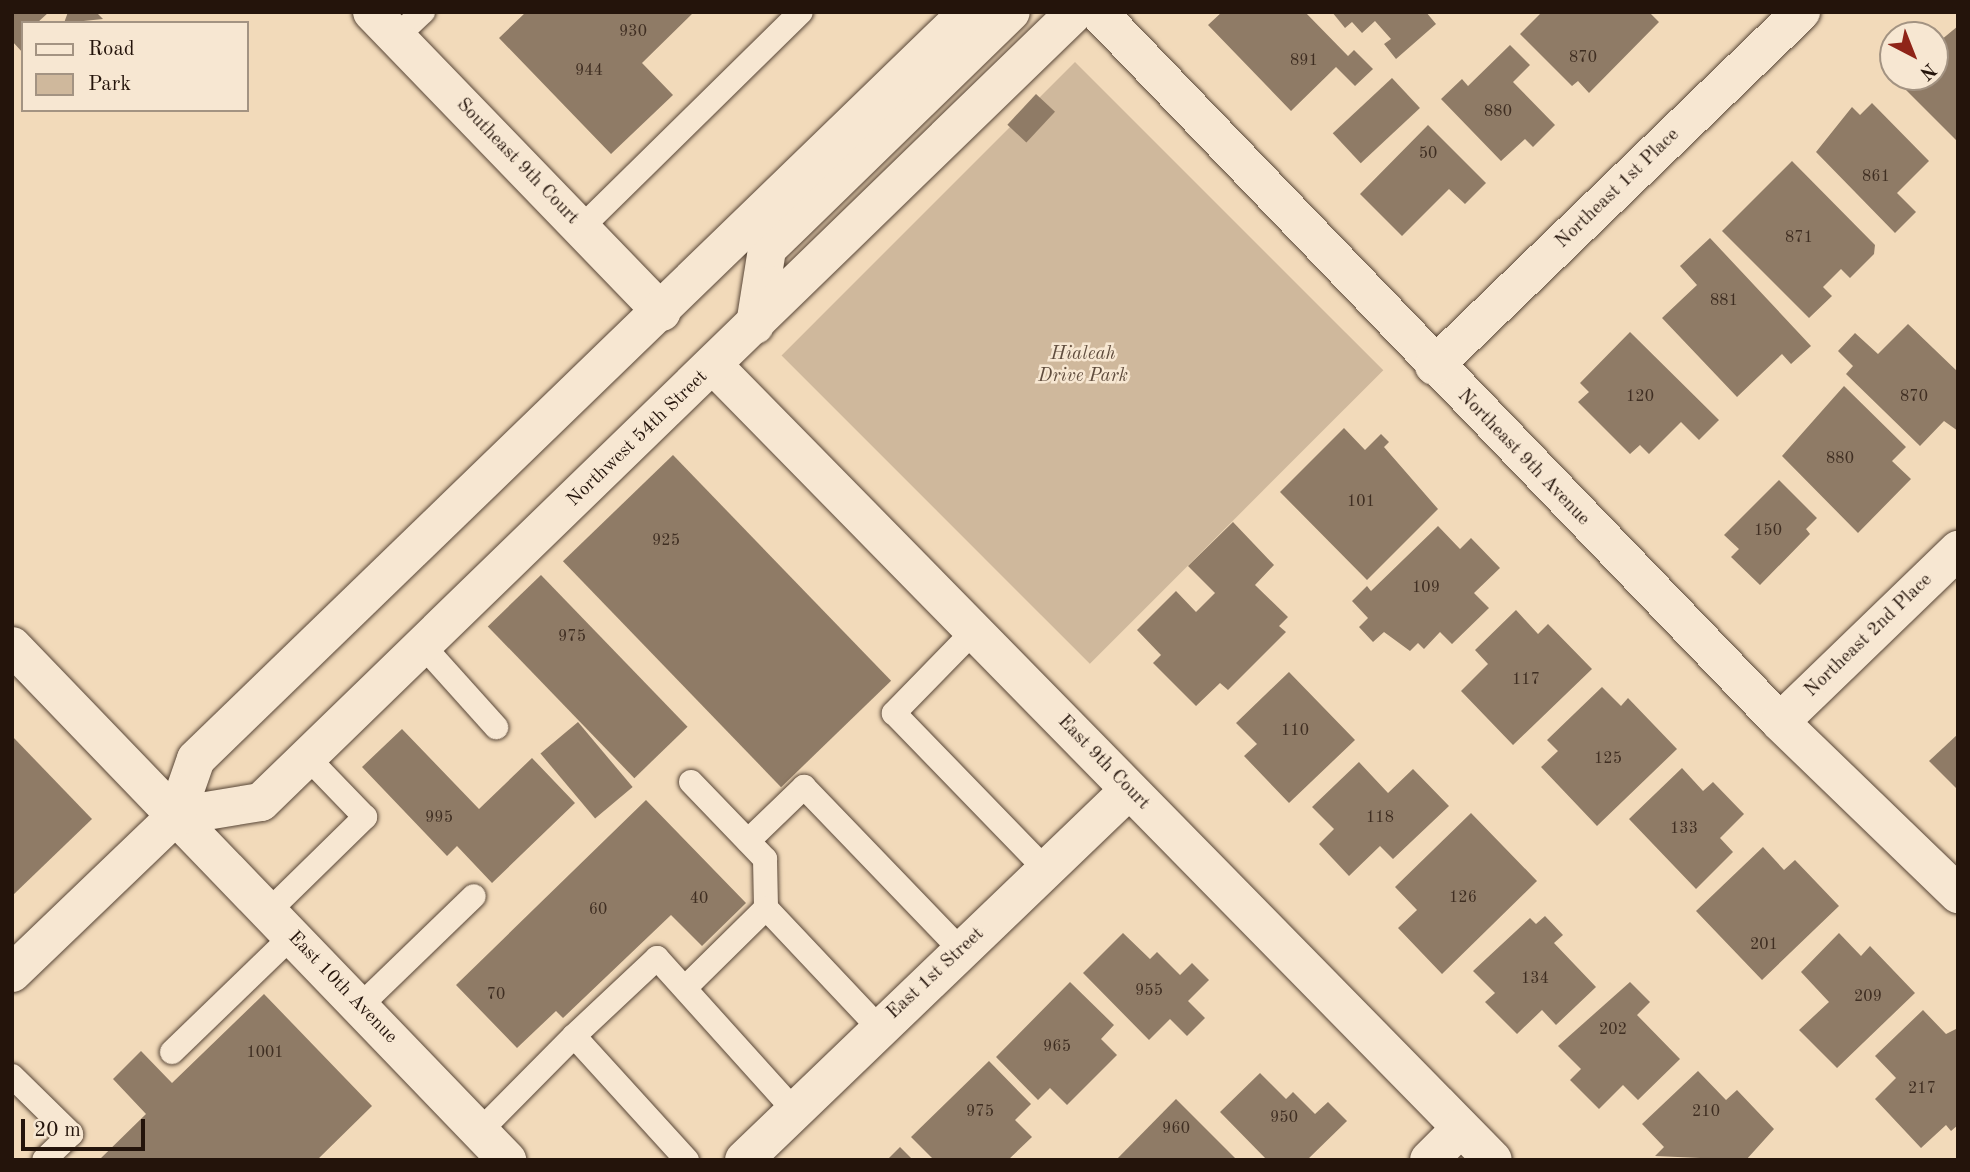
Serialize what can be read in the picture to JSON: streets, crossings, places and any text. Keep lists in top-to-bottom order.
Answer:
{
  "streets": {
    "street": [
      "Southeast 9th Court",
      "Northeast 1st Place",
      "Northwest 54th Street",
      "Northeast 9th Avenue",
      "Northeast 2nd Place",
      "East 9th Court",
      "East 1st Street",
      "East 10th Avenue"
    ]
  },
  "crossings": [
    ["Northeast 1st Place", "Northeast 9th Avenue"],
    ["Northwest 54th Street", "East 9th Court"],
    ["Northwest 54th Street", "East 10th Avenue"],
    ["Northeast 9th Avenue", "Northeast 2nd Place"],
    ["East 9th Court", "East 1st Street"]
  ],
  "parks": ["Hialeah Drive Park"],
  "house_numbers": [
    "930",
    "870",
    "891",
    "944",
    "880",
    "50",
    "861",
    "871",
    "881",
    "120",
    "870",
    "880",
    "101",
    "150",
    "925",
    "109",
    "975",
    "117",
    "110",
    "125",
    "995",
    "118",
    "133",
    "126",
    "40",
    "60",
    "201",
    "134",
    "955",
    "70",
    "209",
    "202",
    "965",
    "1001",
    "217",
    "975",
    "210",
    "950",
    "960"
  ],
  "legend": ["Road", "Park"],
  "scale_bar": "20 m",
  "north": "bottom right"
}
